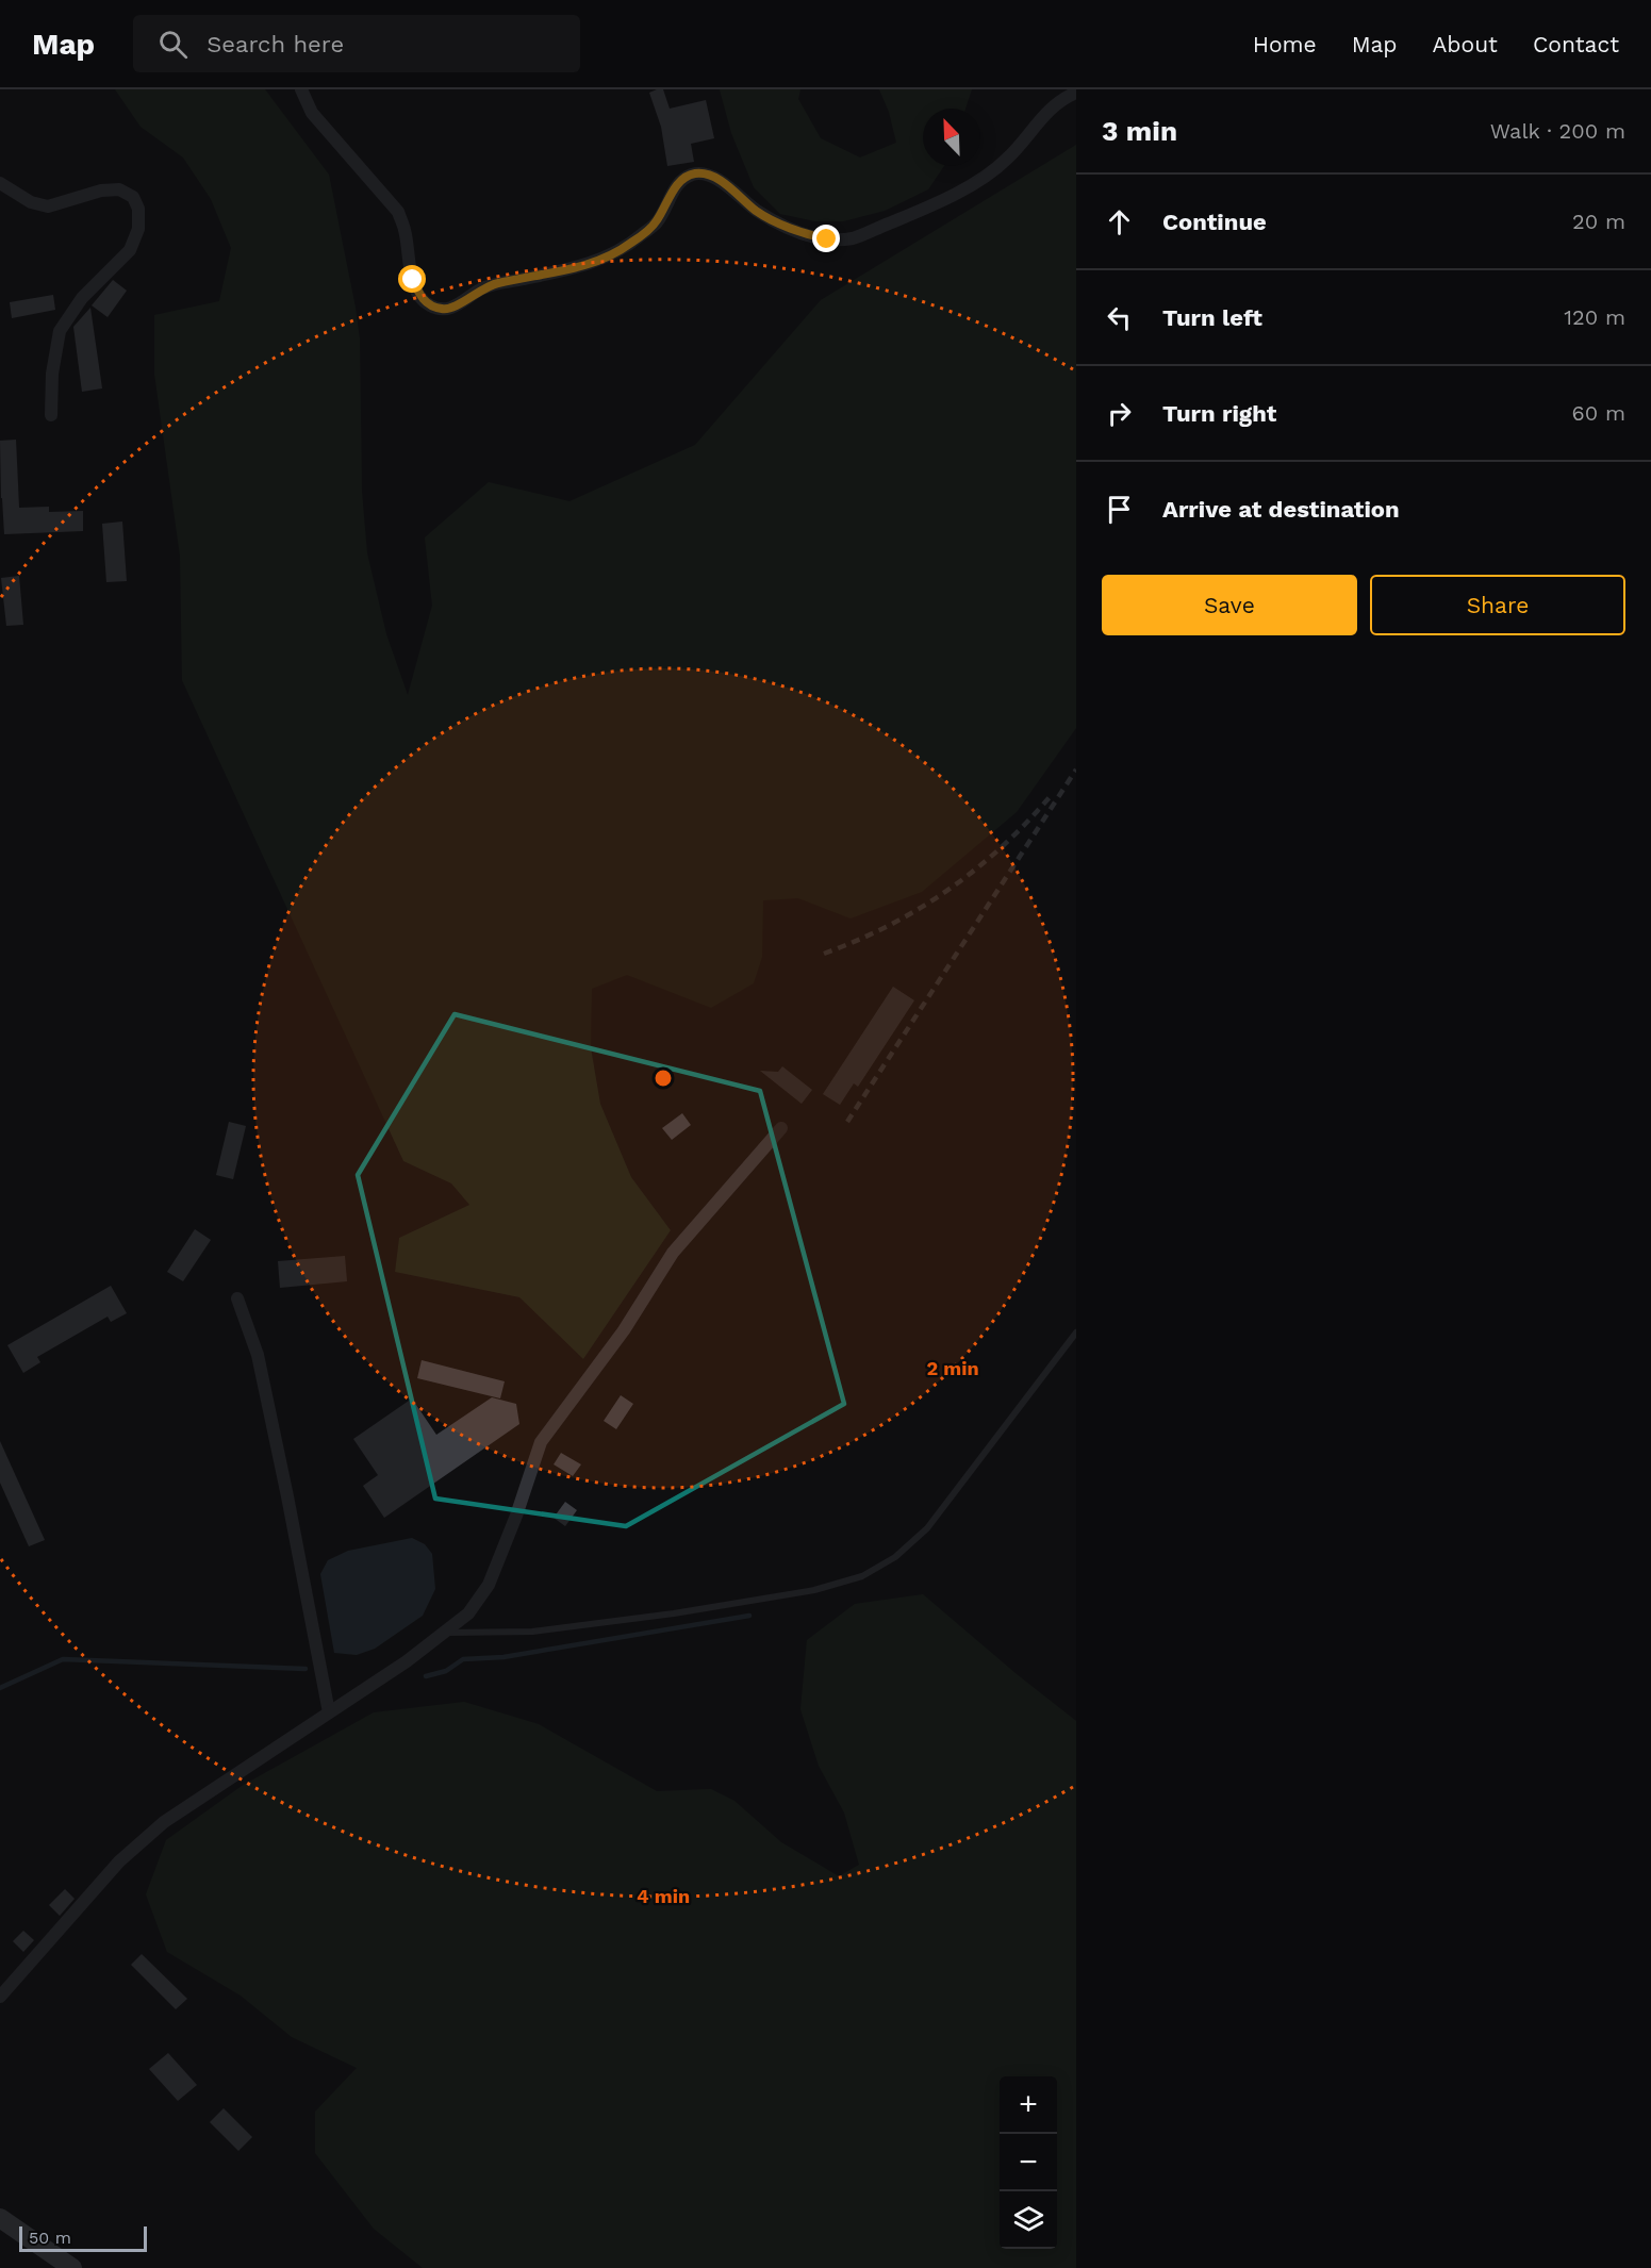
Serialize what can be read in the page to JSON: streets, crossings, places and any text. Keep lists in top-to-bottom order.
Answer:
{
  "scale_bar": "50 m",
  "north": "top left",
  "page": {
    "header": "Map",
    "search": "Search here",
    "nav": [
      "Home",
      "Map",
      "About",
      "Contact"
    ],
    "heading": ["3 min", "Walk · 200 m"],
    "list": [
      ["Continue", "20 m"],
      ["Turn left", "120 m"],
      ["Turn right", "60 m"],
      "Arrive at destination"
    ],
    "buttons": ["Save", "Share"],
    "map_buttons": ["+", "−"],
    "scale": "50 m"
  },
  "rings": ["2 min", "4 min"]
}
